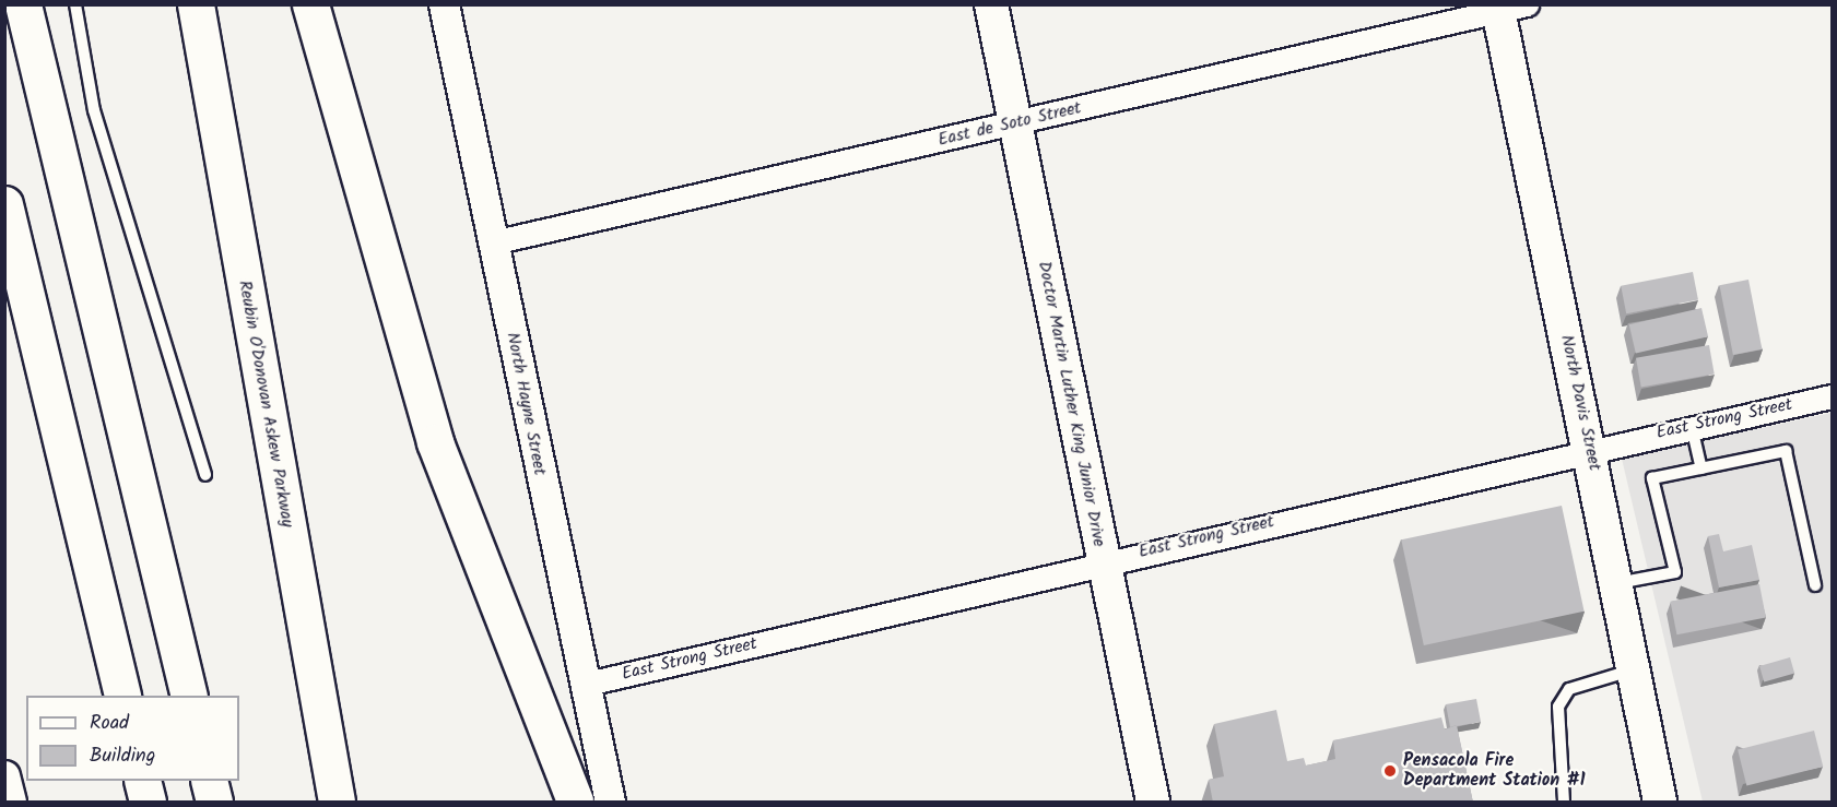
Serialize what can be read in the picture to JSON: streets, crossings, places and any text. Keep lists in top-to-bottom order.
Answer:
{
  "streets": {
    "highway": ["Reubin O'Donovan Askew Parkway"],
    "main road": ["North Davis Street", "Doctor Martin Luther King Junior Drive"],
    "street": ["East de Soto Street", "North Hayne Street", "East Strong Street"]
  },
  "crossings": [
    ["East de Soto Street", "North Davis Street"],
    ["East de Soto Street", "North Hayne Street"],
    ["East de Soto Street", "Doctor Martin Luther King Junior Drive"],
    ["North Davis Street", "East Strong Street"],
    ["North Hayne Street", "East Strong Street"],
    ["Doctor Martin Luther King Junior Drive", "East Strong Street"]
  ],
  "places": ["Pensacola Fire Department Station #1"],
  "legend": ["Road", "Building"]
}
